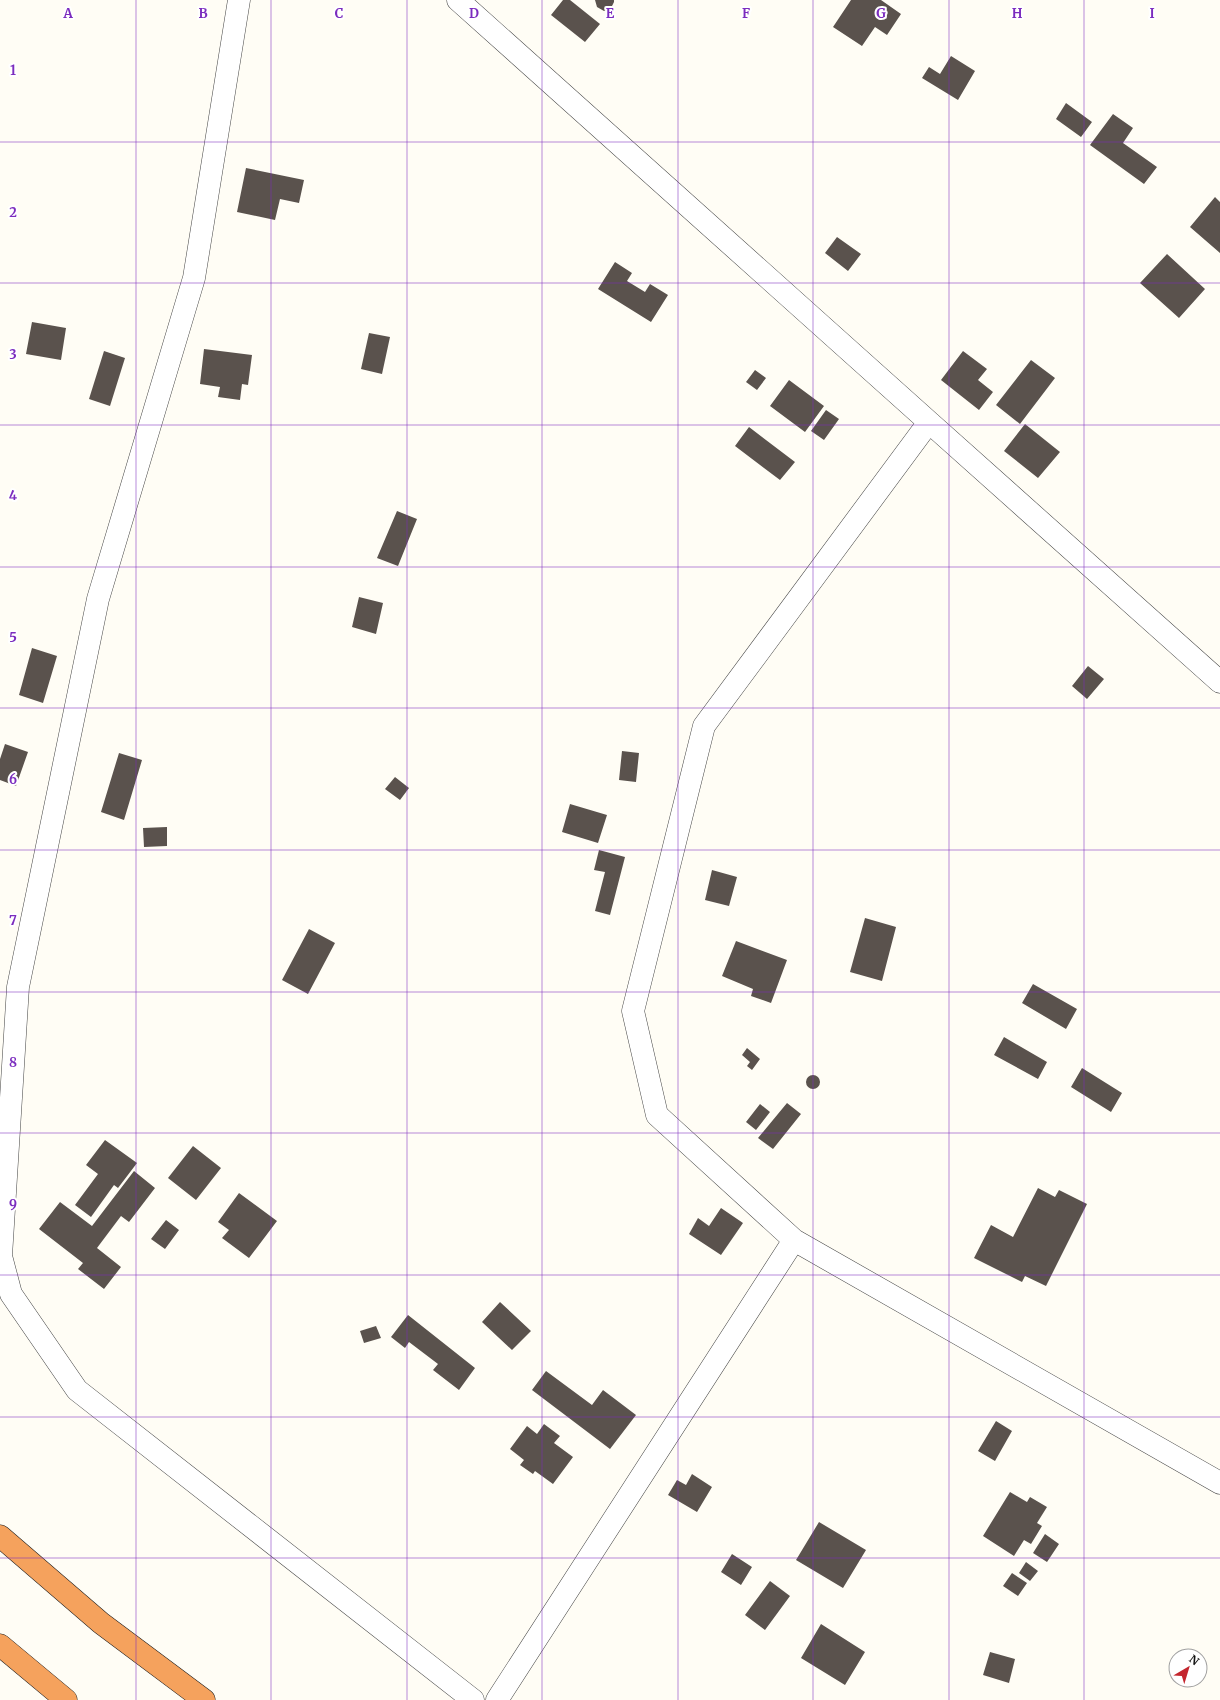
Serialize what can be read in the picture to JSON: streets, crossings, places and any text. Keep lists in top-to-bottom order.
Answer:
{
  "north": "top right",
  "grid": {
    "columns": [
      "A",
      "B",
      "C",
      "D",
      "E",
      "F",
      "G",
      "H",
      "I"
    ],
    "rows": [
      "1",
      "2",
      "3",
      "4",
      "5",
      "6",
      "7",
      "8",
      "9"
    ]
  }
}
